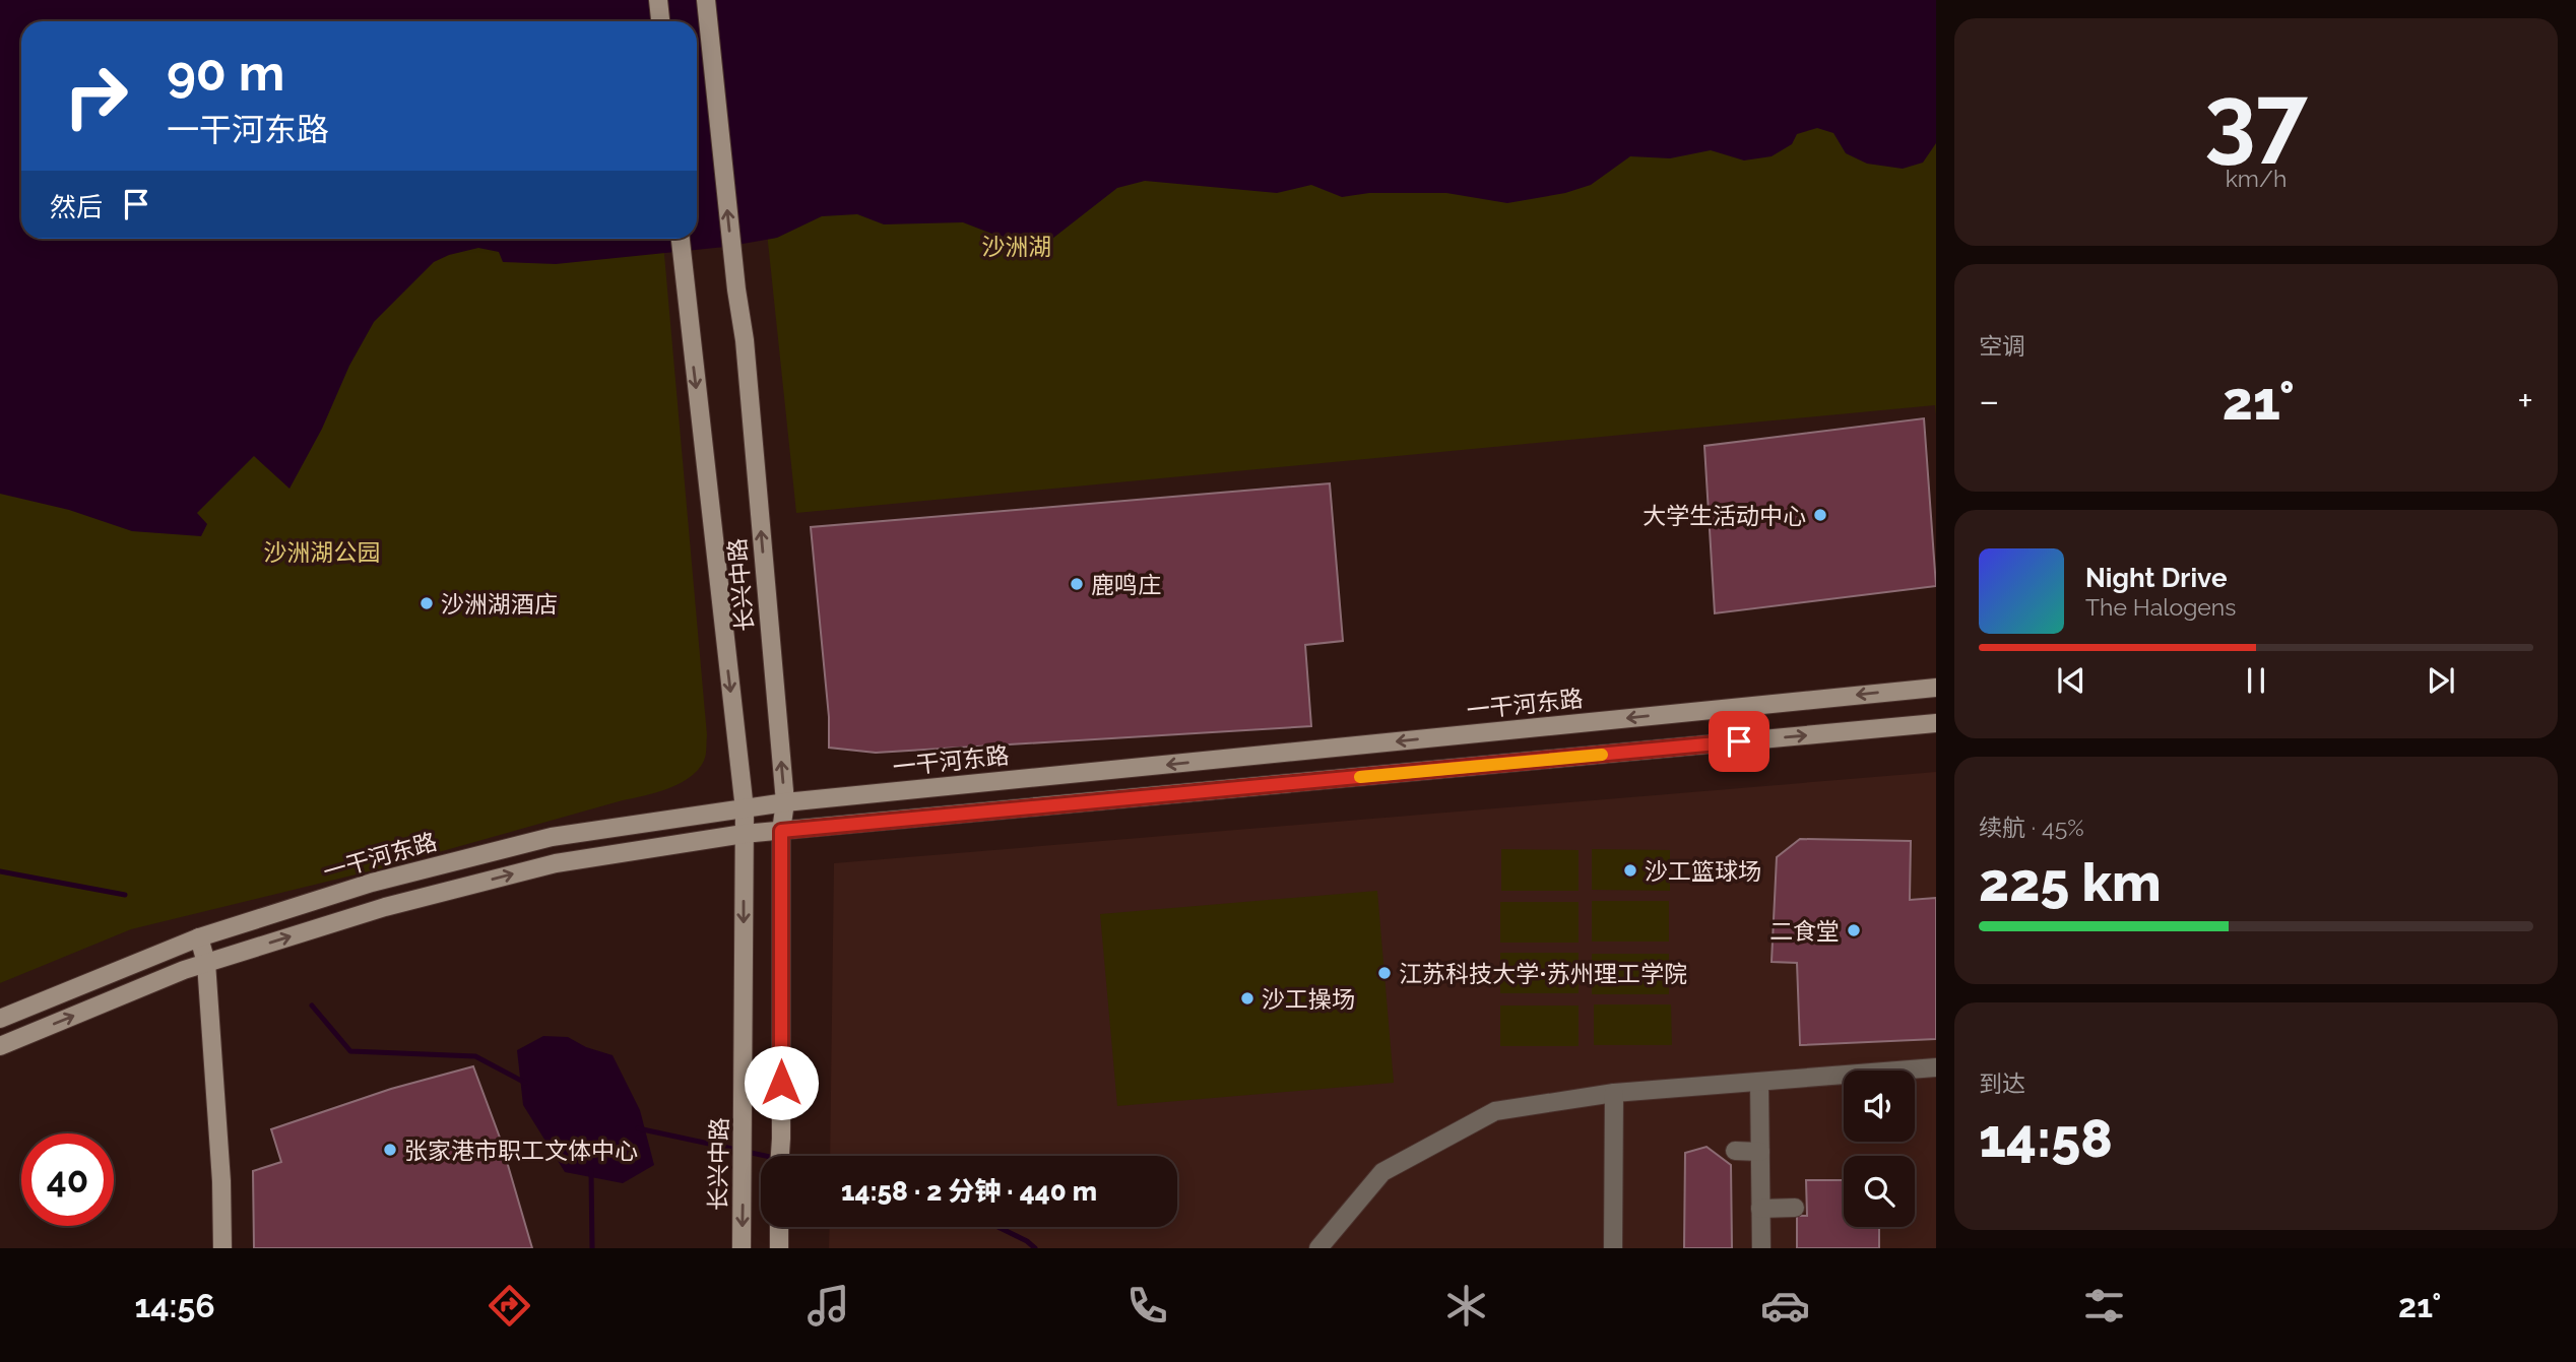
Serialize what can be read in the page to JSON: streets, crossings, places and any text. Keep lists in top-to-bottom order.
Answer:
{
  "streets": {
    "street": ["长兴中路", "一干河东路"]
  },
  "crossings": [
    ["长兴中路", "一干河东路"]
  ],
  "parks": ["沙洲湖", "沙洲湖公园"],
  "places": [
    "大学生活动中心",
    "鹿鸣庄",
    "沙洲湖酒店",
    "沙工篮球场",
    "二食堂",
    "江苏科技大学•苏州理工学院",
    "沙工操场",
    "张家港市职工文体中心"
  ],
  "page": {
    "tile": [
      ["37", "km/h"],
      "空调",
      ["续航 · 45%", "225 km"],
      ["到达", "14:58"]
    ],
    "turn": ["90 m", "一干河东路"],
    "then": "然后",
    "heat": ["−", "21°", "+"],
    "song": ["Night Drive", "The Halogens"],
    "limit": "40",
    "trip": "14:58 · 2 分钟 · 440 m",
    "tabs": ["14:56", "21°"]
  }
}
